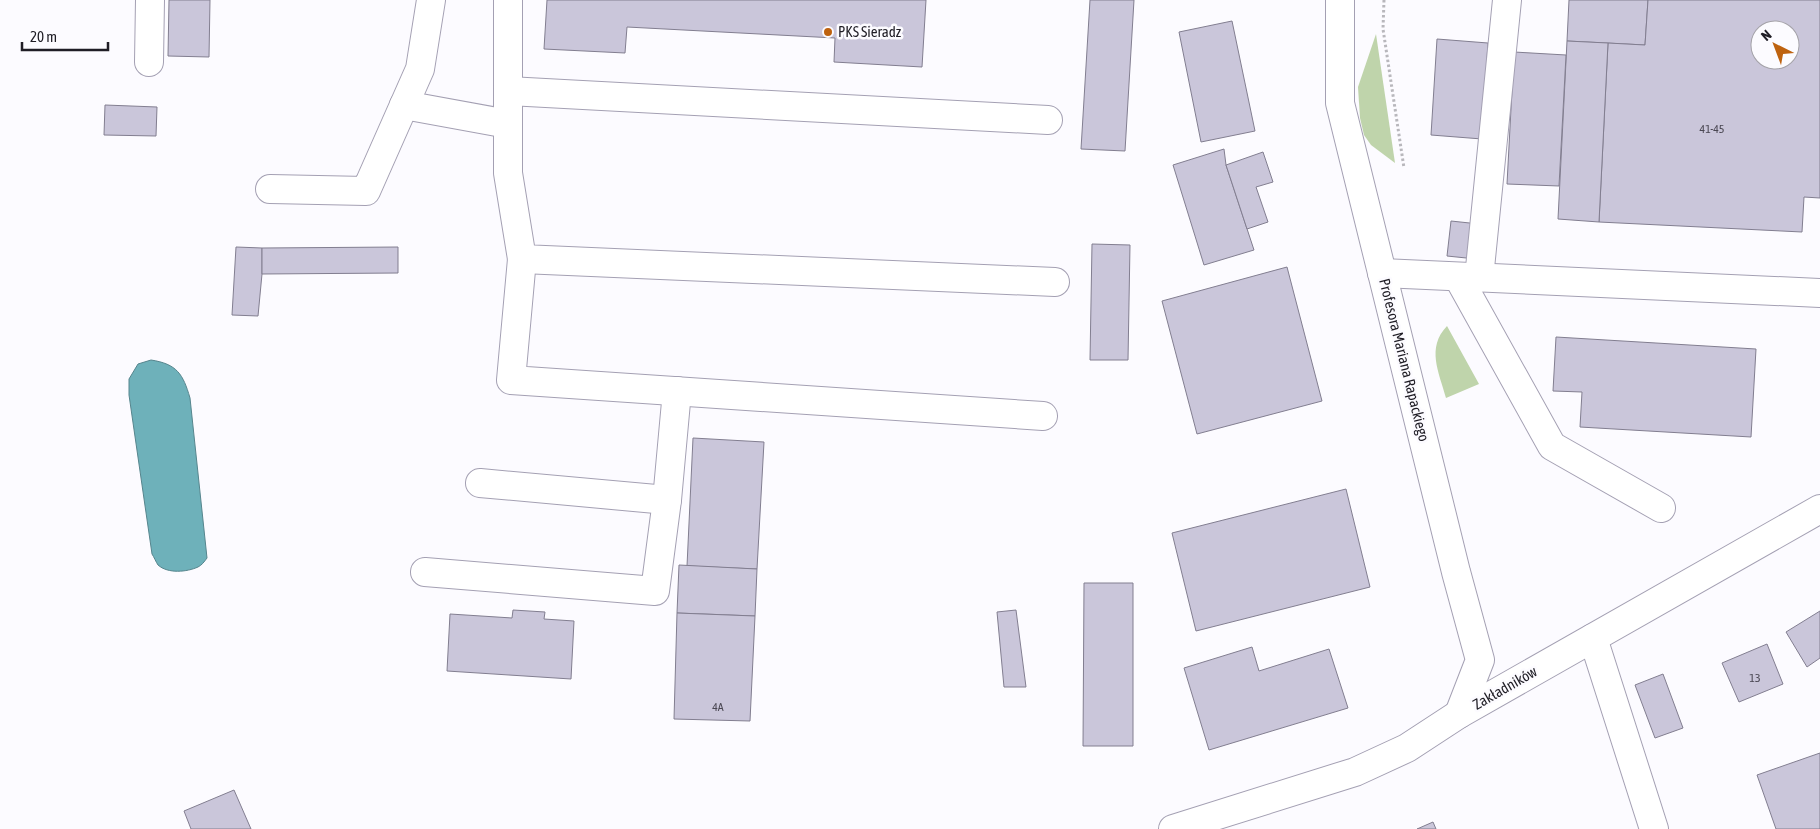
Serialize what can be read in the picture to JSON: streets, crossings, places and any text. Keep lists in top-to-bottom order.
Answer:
{
  "streets": {
    "street": ["Profesora Mariana Rapackiego", "Zakładników"]
  },
  "crossings": [
    ["Profesora Mariana Rapackiego", "Zakładników"]
  ],
  "places": ["PKS Sieradz"],
  "house_numbers": ["41-45", "13", "4A"],
  "scale_bar": "20 m",
  "north": "top left"
}
